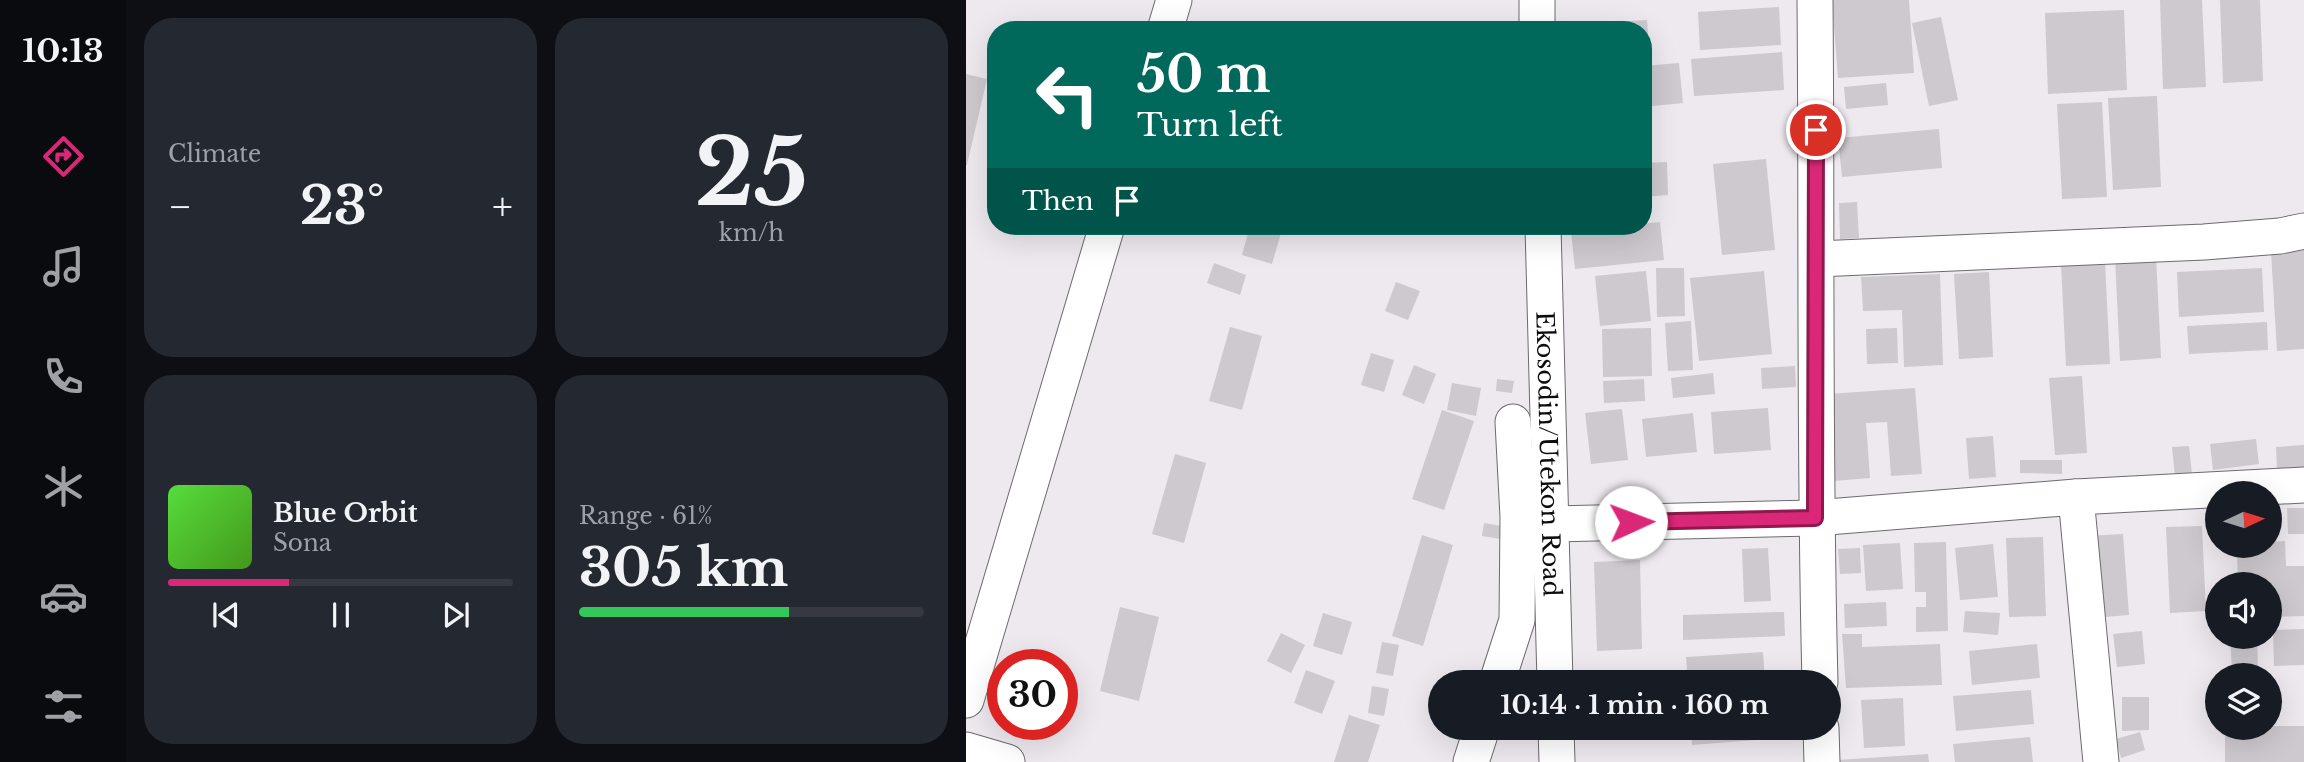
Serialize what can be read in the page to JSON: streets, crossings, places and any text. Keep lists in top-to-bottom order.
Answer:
{
  "streets": {
    "street": ["Ekosodin/Utekon Road"]
  },
  "north": "right",
  "page": {
    "tabs": "10:13",
    "tile": [
      "Climate",
      ["25", "km/h"],
      ["Range · 61%", "305 km"]
    ],
    "turn": ["50 m", "Turn left"],
    "then": "Then",
    "heat": ["−", "23°", "+"],
    "song": ["Blue Orbit", "Sona"],
    "limit": "30",
    "trip": "10:14 · 1 min · 160 m"
  }
}
